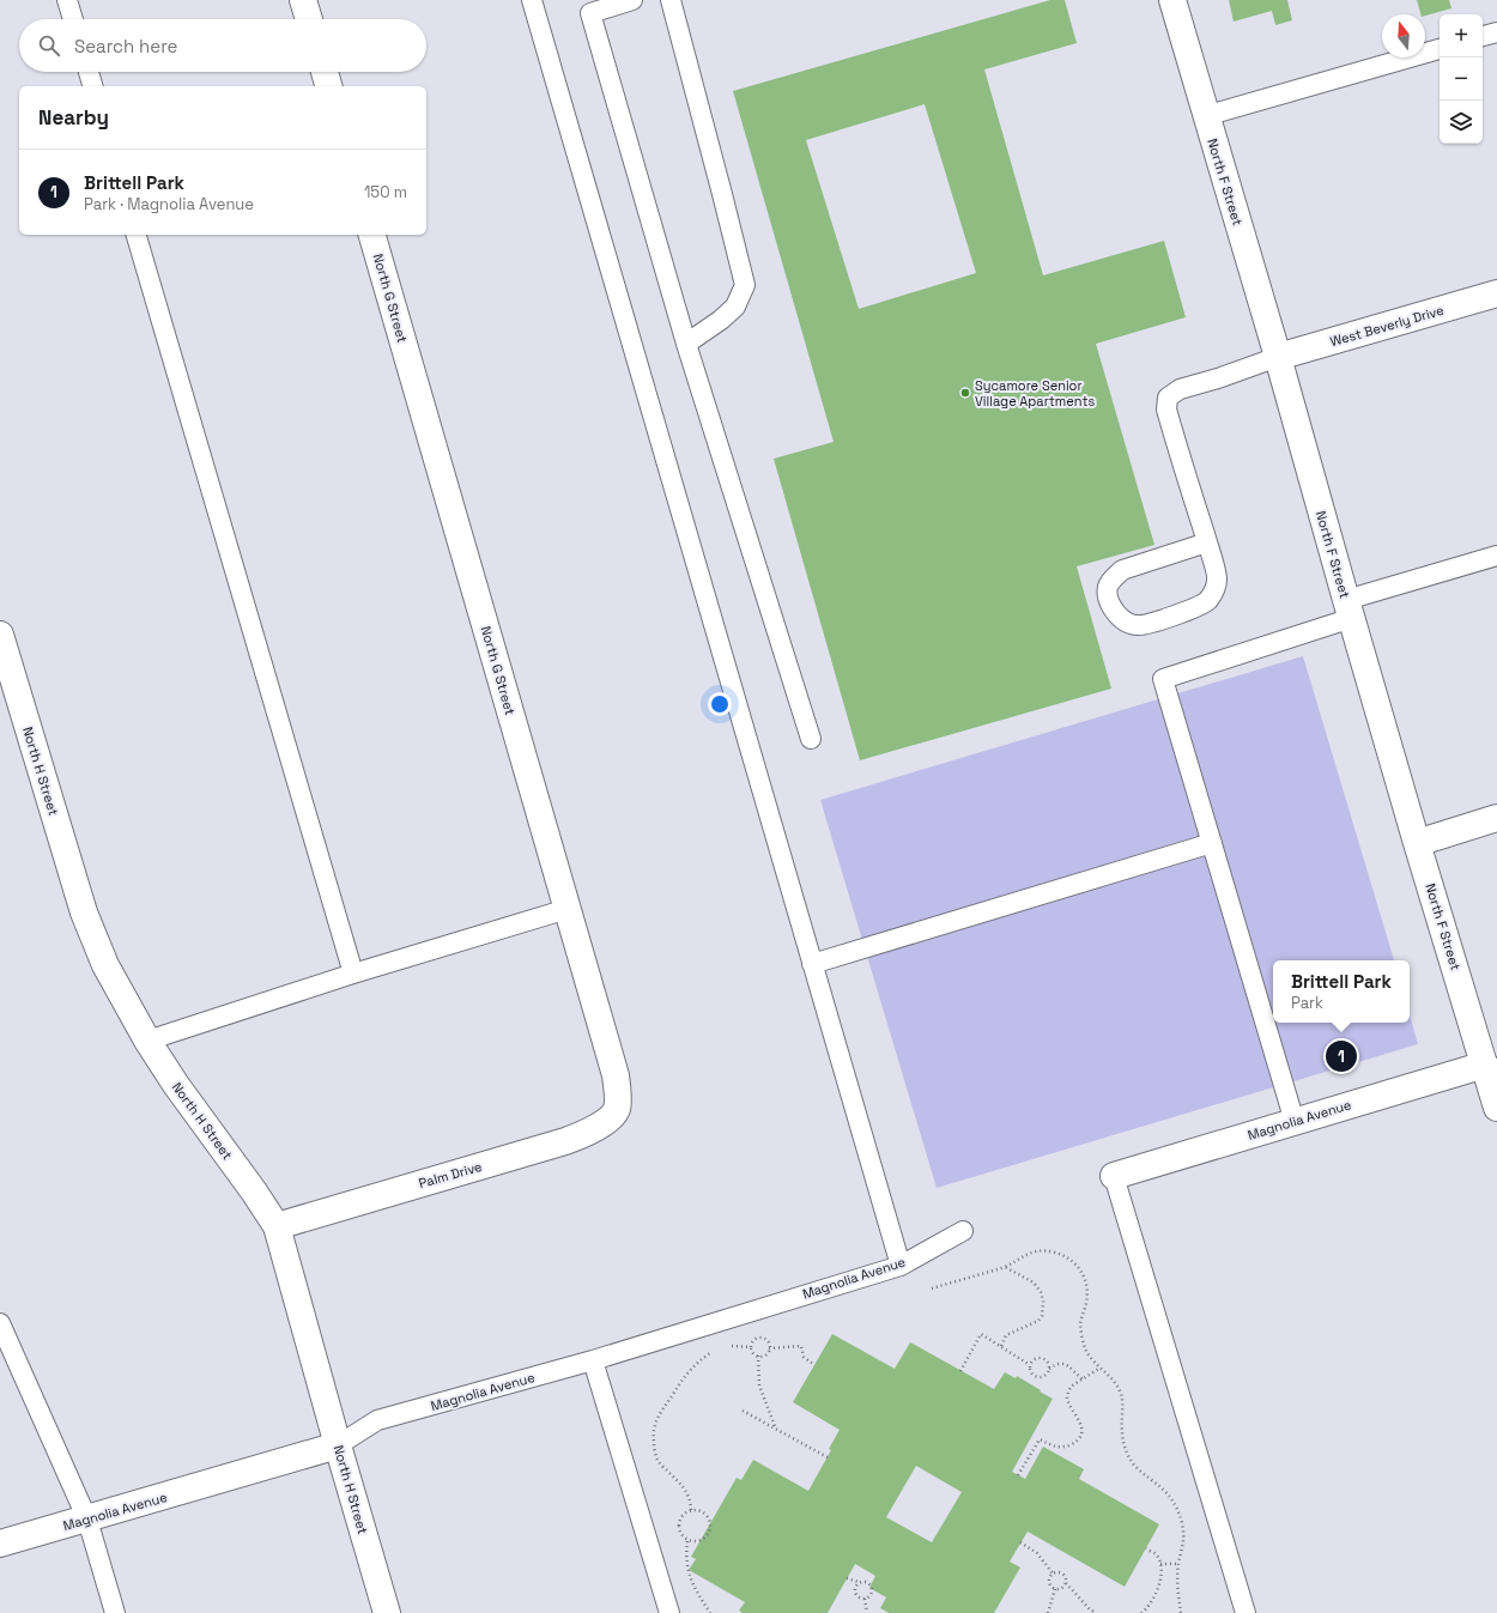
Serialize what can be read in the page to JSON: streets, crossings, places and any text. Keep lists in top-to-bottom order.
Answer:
{
  "streets": {
    "street": [
      "North F Street",
      "North G Street",
      "West Beverly Drive",
      "North H Street",
      "Magnolia Avenue",
      "Palm Drive"
    ]
  },
  "crossings": [
    ["North F Street", "West Beverly Drive"],
    ["North F Street", "Magnolia Avenue"],
    ["North G Street", "Palm Drive"],
    ["North H Street", "Magnolia Avenue"],
    ["North H Street", "Palm Drive"]
  ],
  "places": ["Sycamore Senior Village Apartments"],
  "north": "top",
  "page": {
    "map_buttons": ["+", "−"],
    "search": "Search here",
    "heading": "Nearby",
    "list": [
      {
        "mark": "1",
        "name": "Brittell Park",
        "note": "Park · Magnolia Avenue",
        "value": "150 m"
      }
    ],
    "popup": ["Brittell Park", "Park"],
    "pins": "1"
  }
}
